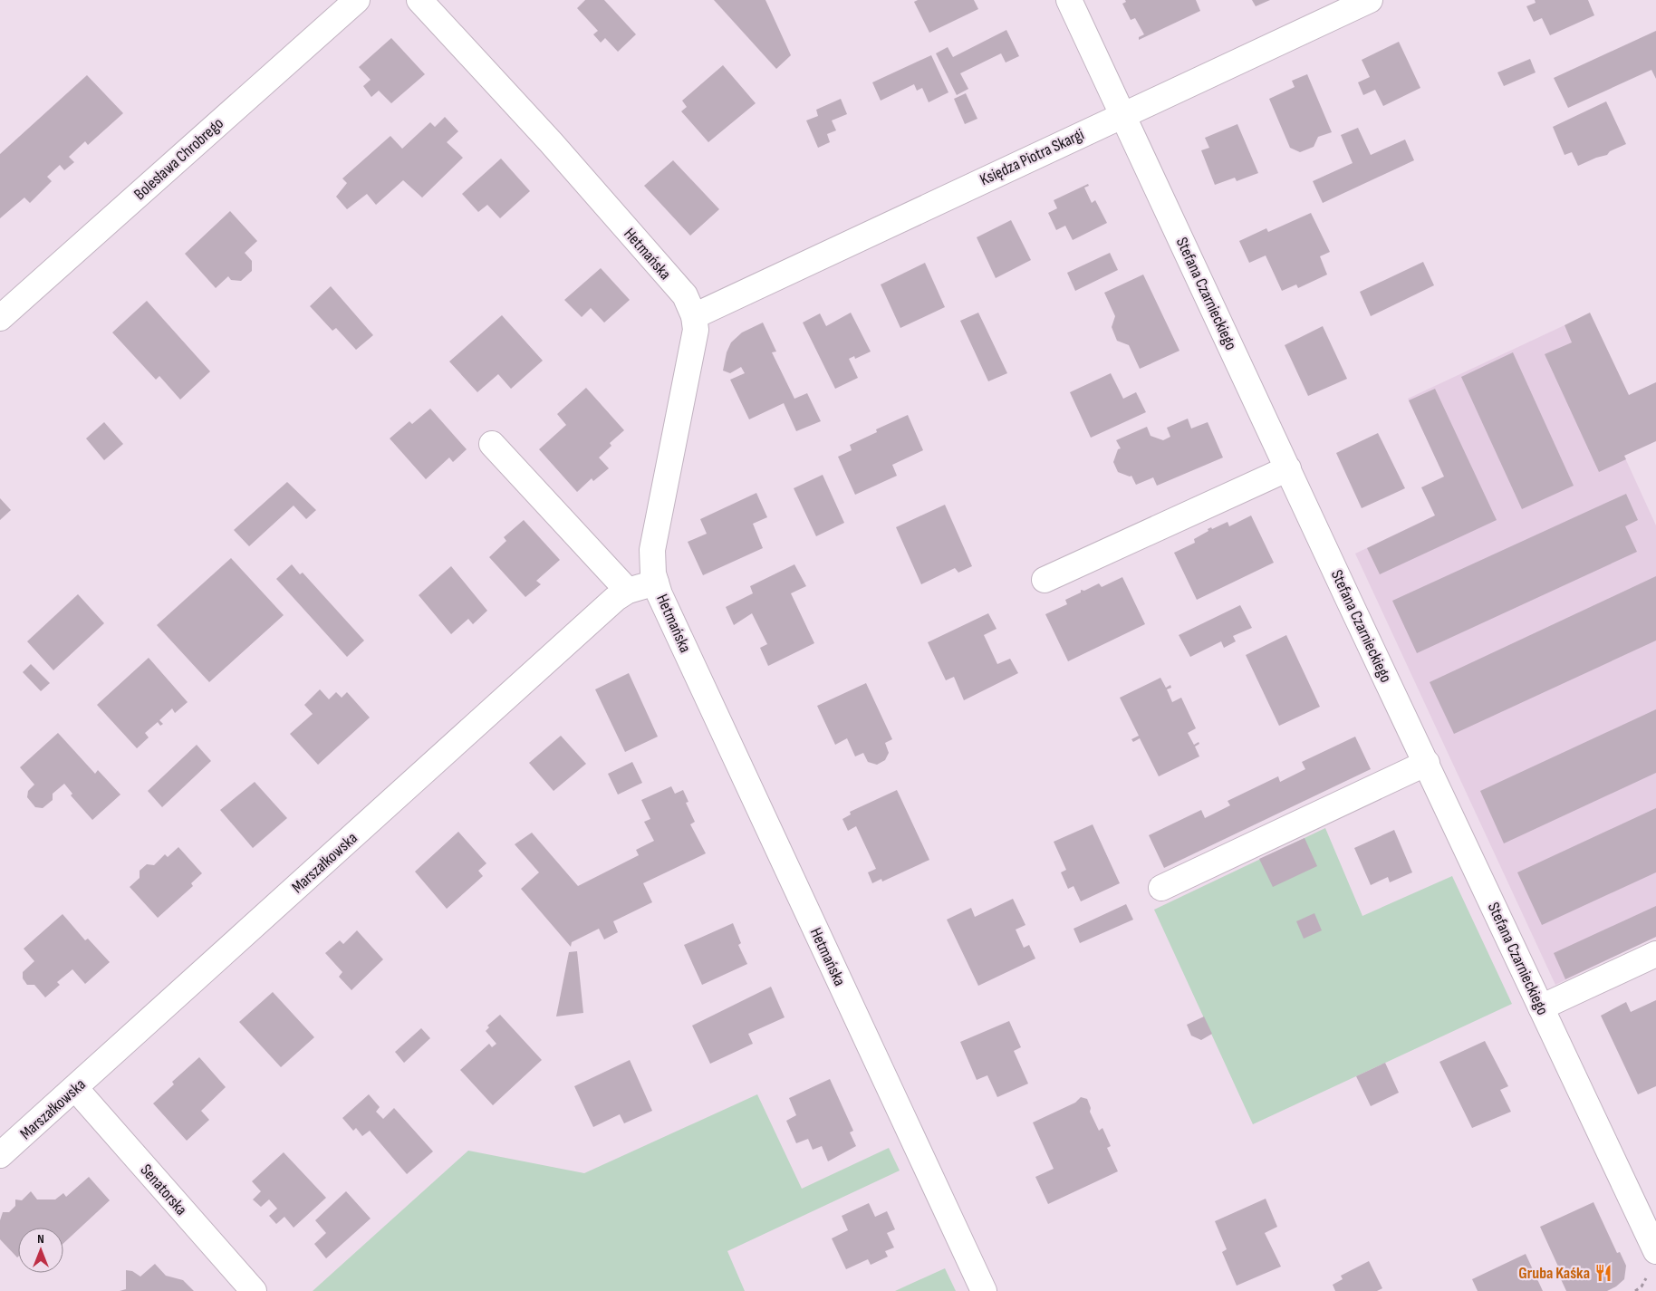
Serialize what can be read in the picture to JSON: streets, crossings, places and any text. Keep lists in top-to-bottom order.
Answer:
{
  "streets": {
    "street": [
      "Księdza Piotra Skargi",
      "Bolesława Chrobrego",
      "Hetmańska",
      "Stefana Czarnieckiego",
      "Marszałkowska",
      "Senatorska"
    ]
  },
  "crossings": [
    ["Księdza Piotra Skargi", "Hetmańska"],
    ["Księdza Piotra Skargi", "Stefana Czarnieckiego"],
    ["Hetmańska", "Marszałkowska"],
    ["Marszałkowska", "Senatorska"]
  ],
  "places": {
    "restaurant": ["Gruba Kaśka"]
  },
  "north": "top"
}
